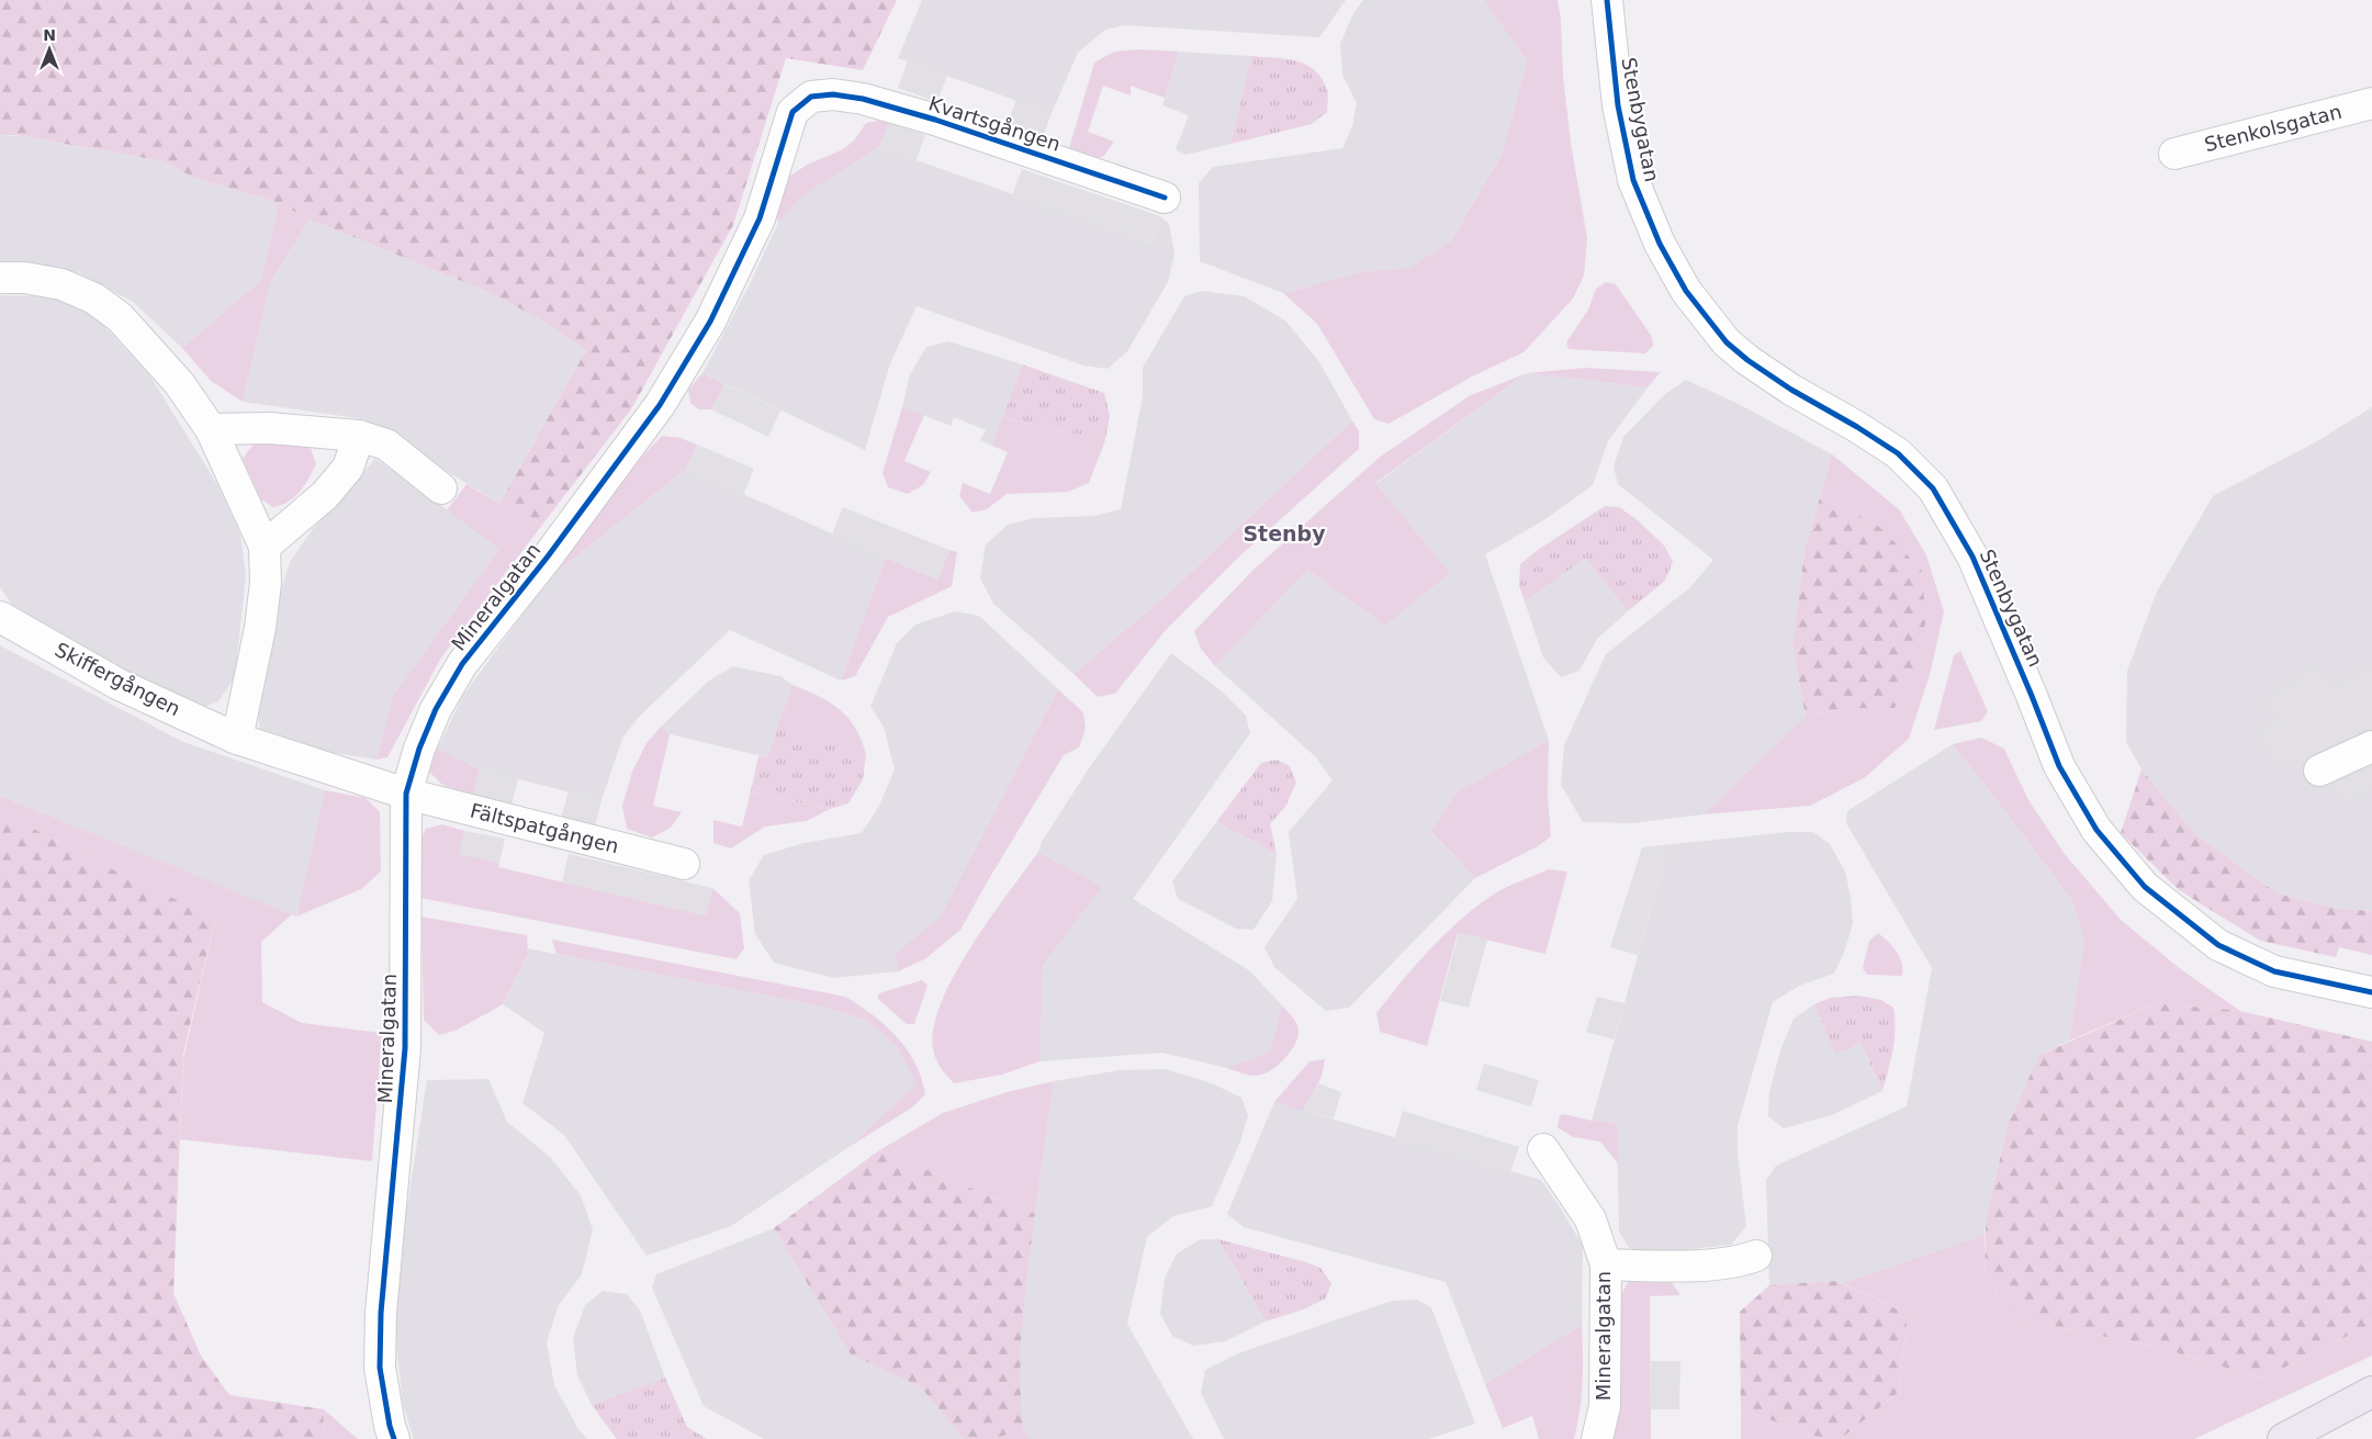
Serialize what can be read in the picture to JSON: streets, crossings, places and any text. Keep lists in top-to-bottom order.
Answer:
{
  "streets": {
    "street": [
      "Stenbygatan",
      "Kvartsgången",
      "Stenkolsgatan",
      "Mineralgatan",
      "Skiffergången",
      "Fältspatgången"
    ]
  },
  "crossings": [
    ["Kvartsgången", "Mineralgatan"],
    ["Mineralgatan", "Skiffergången"],
    ["Mineralgatan", "Fältspatgången"],
    ["Skiffergången", "Fältspatgången"]
  ],
  "districts": ["Stenby"],
  "north": "top"
}
